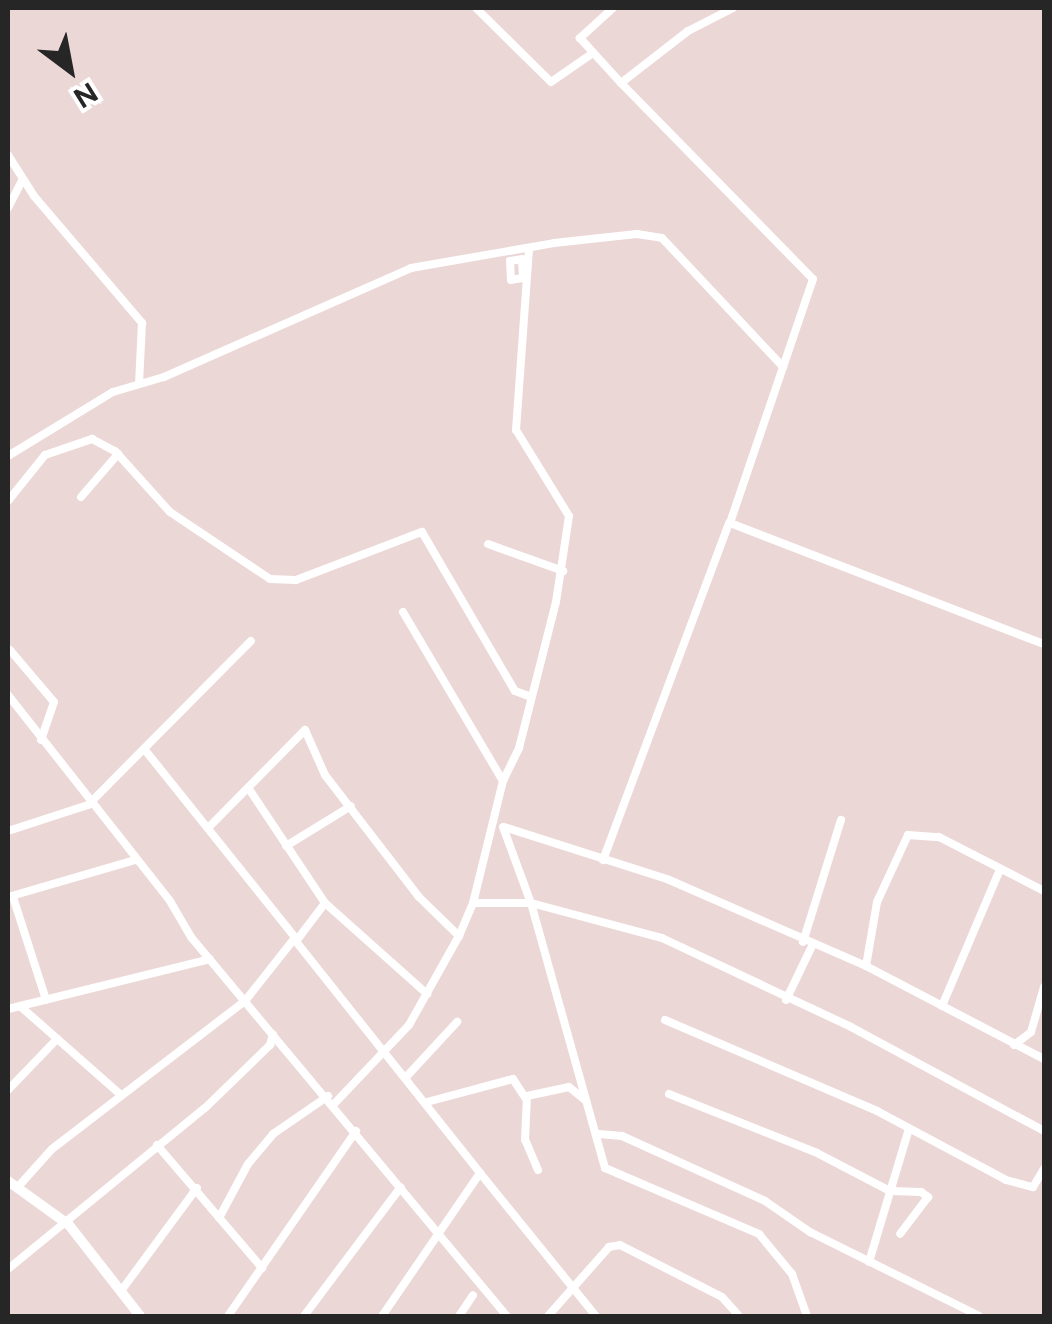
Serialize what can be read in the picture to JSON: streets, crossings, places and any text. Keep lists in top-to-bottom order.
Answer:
{
  "north": "bottom right"
}
